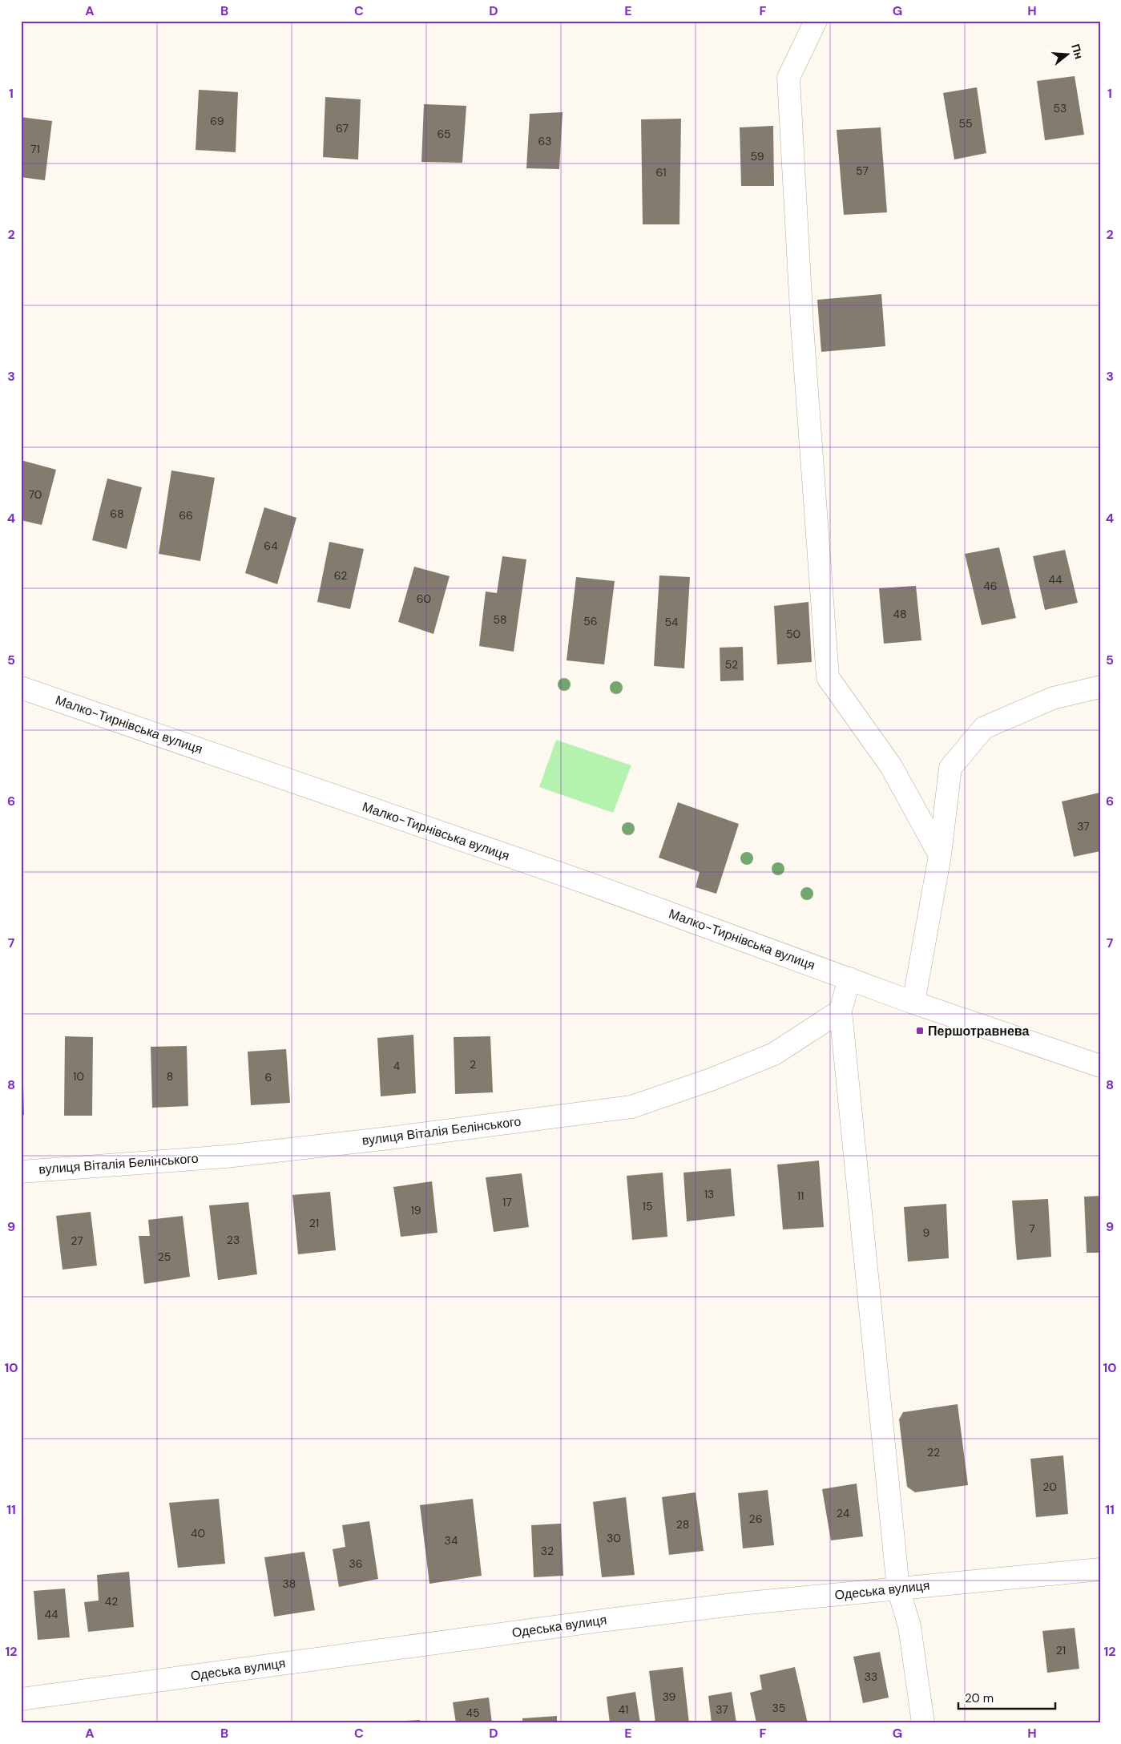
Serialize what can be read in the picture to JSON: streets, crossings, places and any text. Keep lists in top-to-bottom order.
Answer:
{
  "streets": {
    "street": ["Малко-Тирнівська вулиця", "вулиця Віталія Белінського", "Одеська вулиця"]
  },
  "places": {
    "transit": ["Першотравнева"]
  },
  "house_numbers": [
    "53",
    "69",
    "55",
    "67",
    "65",
    "63",
    "71",
    "59",
    "57",
    "61",
    "70",
    "68",
    "66",
    "64",
    "62",
    "44",
    "46",
    "60",
    "48",
    "58",
    "56",
    "54",
    "50",
    "52",
    "37",
    "2",
    "4",
    "10",
    "8",
    "6",
    "13",
    "11",
    "17",
    "15",
    "19",
    "21",
    "7",
    "9",
    "23",
    "27",
    "25",
    "22",
    "20",
    "24",
    "26",
    "28",
    "40",
    "30",
    "34",
    "32",
    "36",
    "38",
    "42",
    "44",
    "21",
    "33",
    "39",
    "35",
    "41",
    "37",
    "45"
  ],
  "scale_bar": "20 m",
  "north": "right",
  "grid": {
    "columns": [
      "A",
      "B",
      "C",
      "D",
      "E",
      "F",
      "G",
      "H"
    ],
    "rows": [
      "1",
      "2",
      "3",
      "4",
      "5",
      "6",
      "7",
      "8",
      "9",
      "10",
      "11",
      "12"
    ]
  }
}
